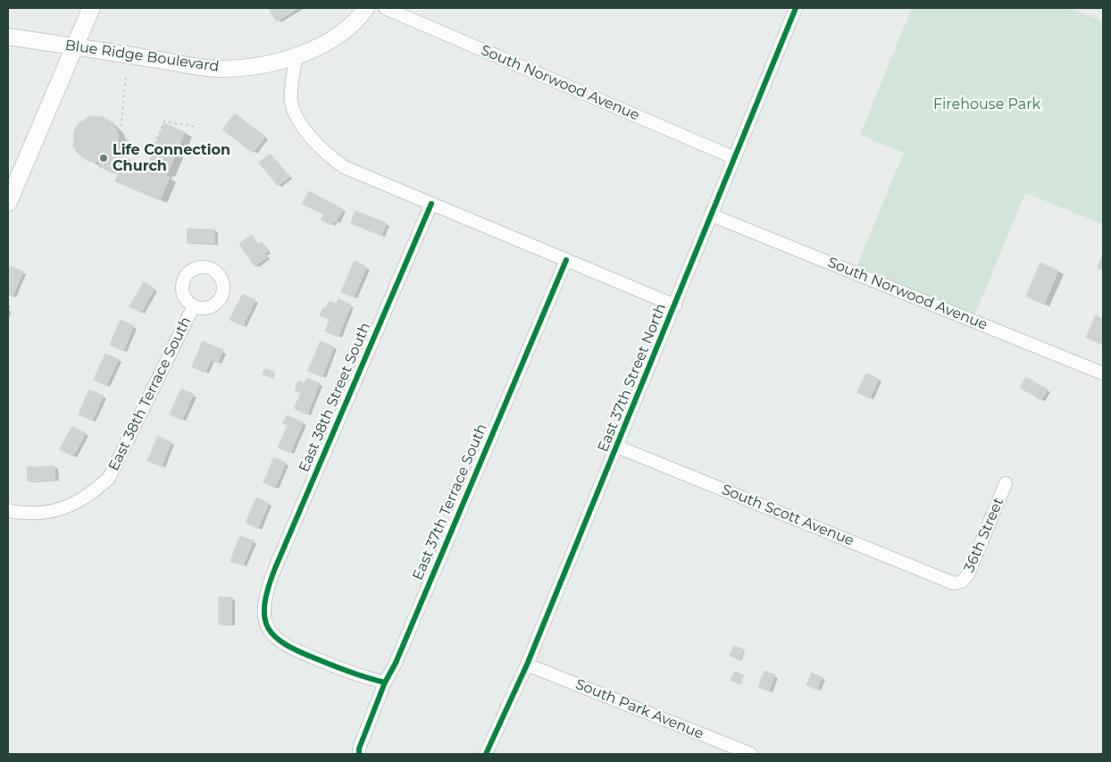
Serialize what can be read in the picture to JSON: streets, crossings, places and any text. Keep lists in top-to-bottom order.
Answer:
{
  "streets": {
    "street": [
      "Blue Ridge Boulevard",
      "South Norwood Avenue",
      "East 37th Street North",
      "East 38th Terrace South",
      "East 38th Street South",
      "East 37th Terrace South",
      "South Scott Avenue",
      "36th Street",
      "South Park Avenue"
    ]
  },
  "crossings": [
    ["South Norwood Avenue", "East 37th Street North"],
    ["East 37th Street North", "South Scott Avenue"],
    ["East 37th Street North", "South Park Avenue"],
    ["East 38th Street South", "East 37th Terrace South"],
    ["South Scott Avenue", "36th Street"]
  ],
  "parks": ["Firehouse Park"],
  "places": ["Life Connection Church"]
}
